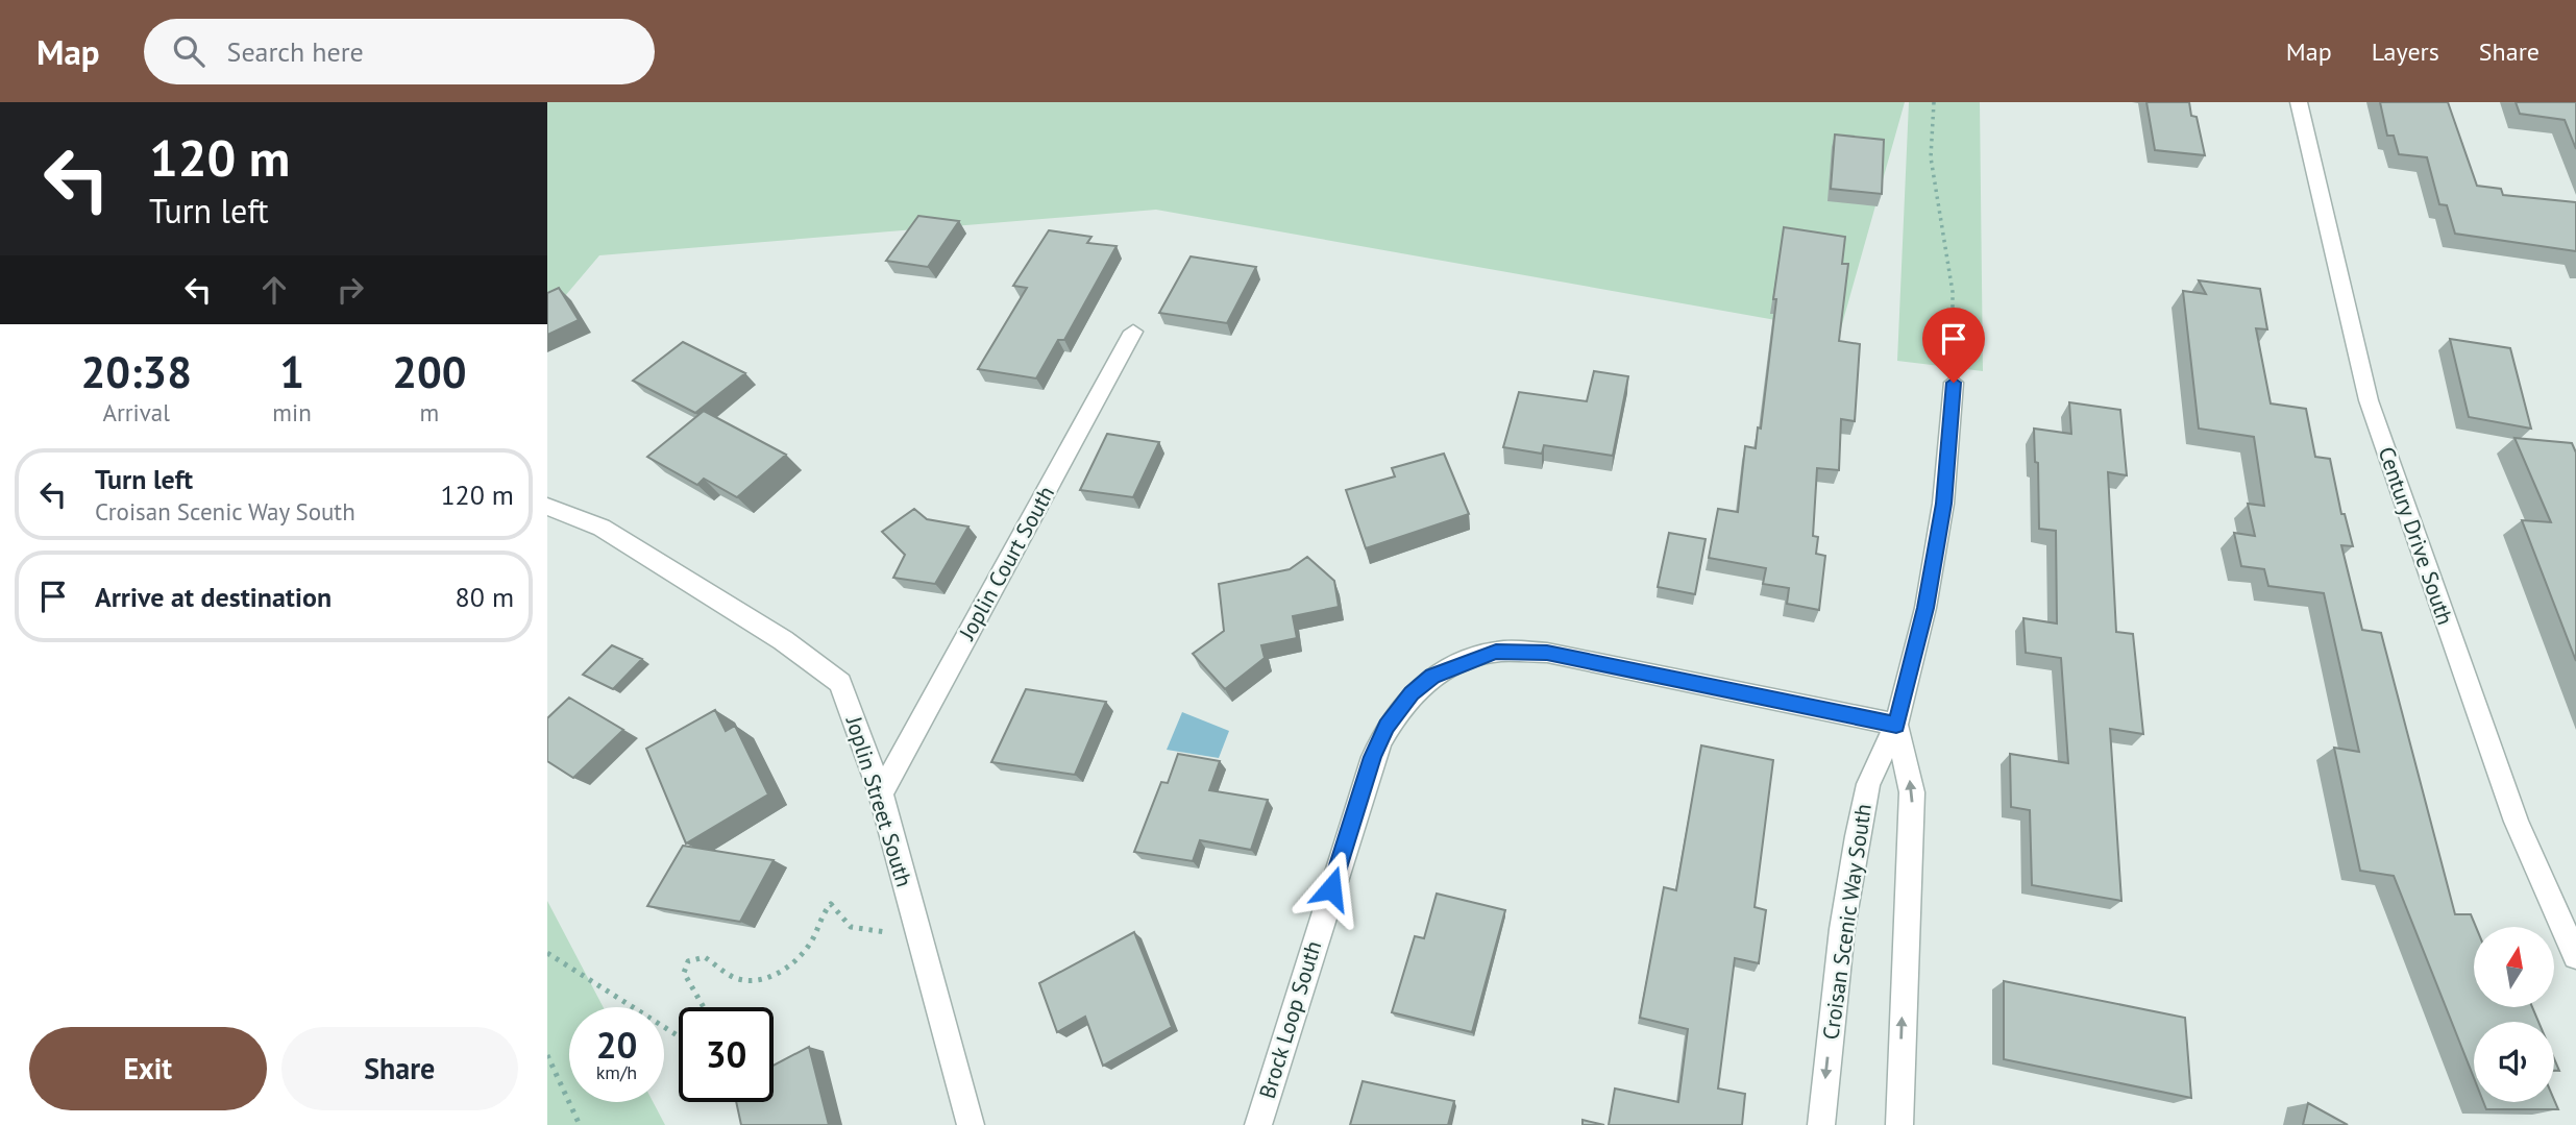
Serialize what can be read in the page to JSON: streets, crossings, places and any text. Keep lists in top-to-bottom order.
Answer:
{
  "streets": {
    "street": [
      "Century Drive South",
      "Joplin Court South",
      "Joplin Street South",
      "Croisan Scenic Way South",
      "Brock Loop South"
    ]
  },
  "crossings": [
    ["Joplin Court South", "Joplin Street South"],
    ["Croisan Scenic Way South", "Brock Loop South"]
  ],
  "north": "top",
  "page": {
    "header": "Map",
    "search": "Search here",
    "nav": ["Map", "Layers", "Share"],
    "turn": ["120 m", "Turn left"],
    "eta": [
      "20:38",
      "Arrival",
      "1",
      "min",
      "200",
      "m"
    ],
    "list": [
      {
        "name": "Turn left",
        "note": "Croisan Scenic Way South",
        "value": "120 m"
      },
      {
        "name": "Arrive at destination",
        "value": "80 m"
      }
    ],
    "speed": "20 km/h",
    "limit": "30",
    "buttons": ["Exit", "Share"]
  }
}
